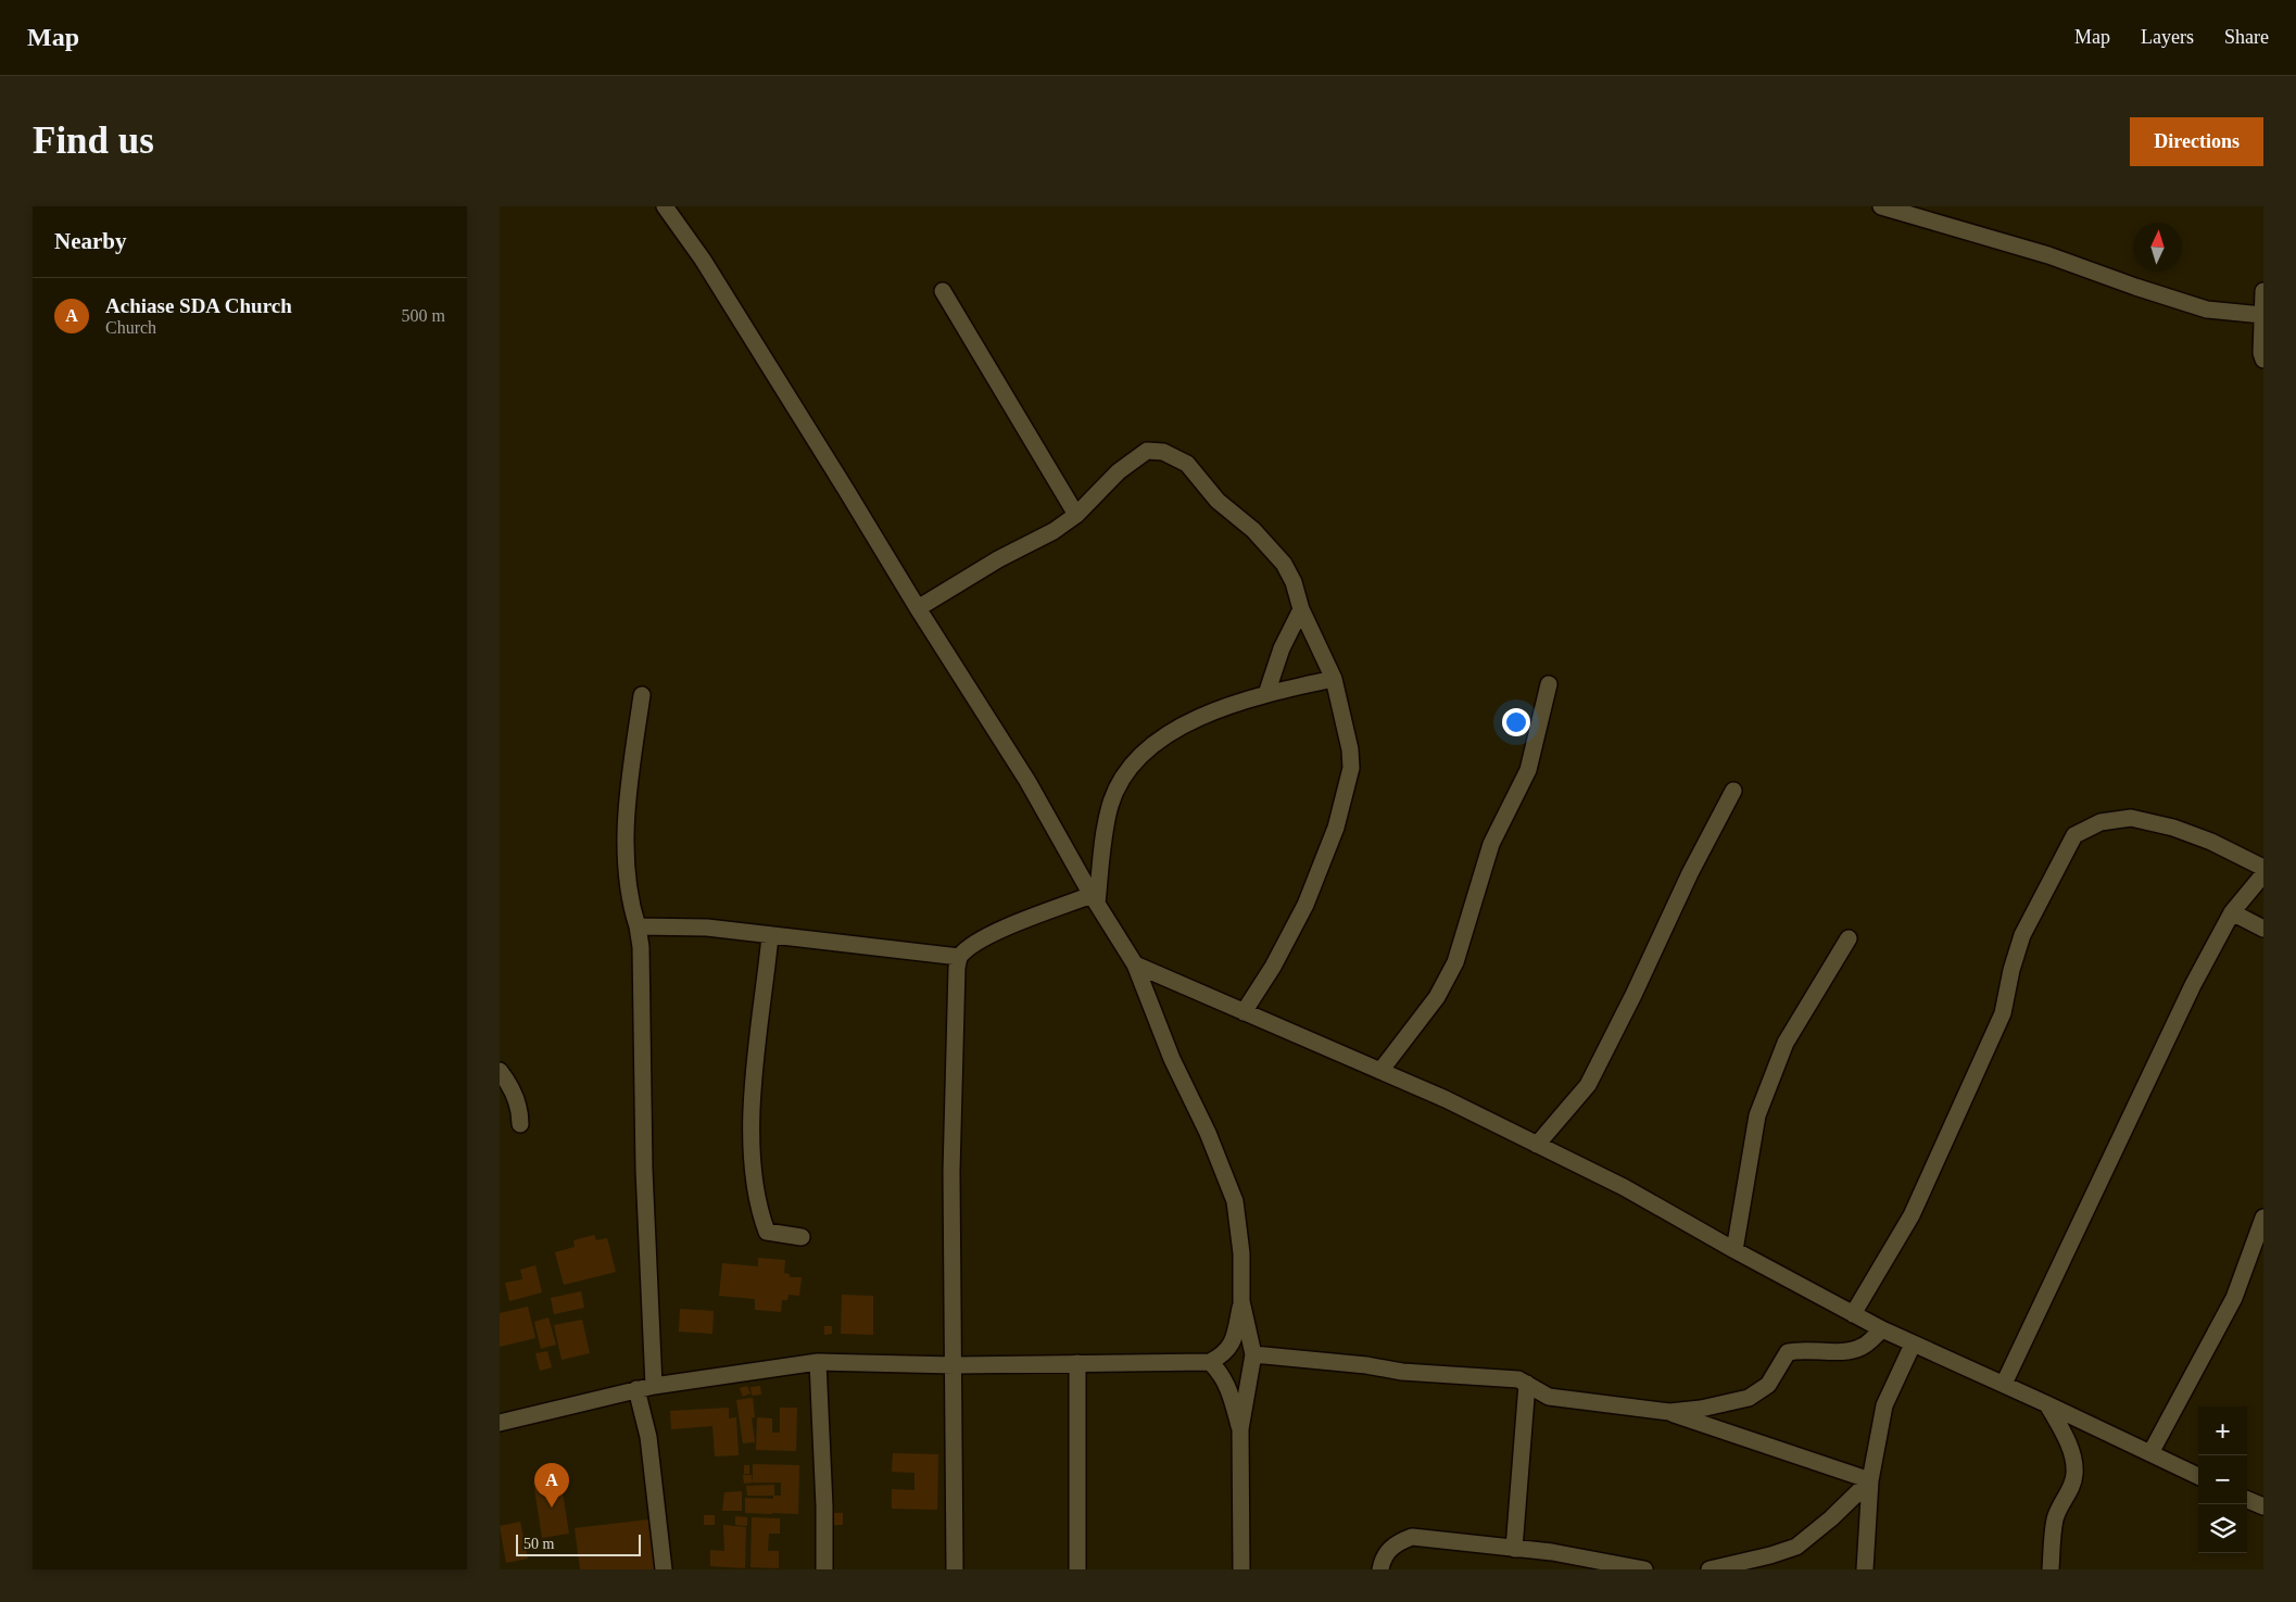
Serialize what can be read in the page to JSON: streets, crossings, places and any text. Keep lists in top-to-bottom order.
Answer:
{
  "scale_bar": "50 m",
  "north": "top",
  "page": {
    "header": "Map",
    "nav": ["Map", "Layers", "Share"],
    "buttons": "Directions",
    "title": "Find us",
    "heading": "Nearby",
    "list": [
      {
        "mark": "A",
        "name": "Achiase SDA Church",
        "note": "Church",
        "value": "500 m"
      }
    ],
    "map_buttons": ["+", "−"],
    "pins": "A",
    "scale": "50 m"
  }
}
